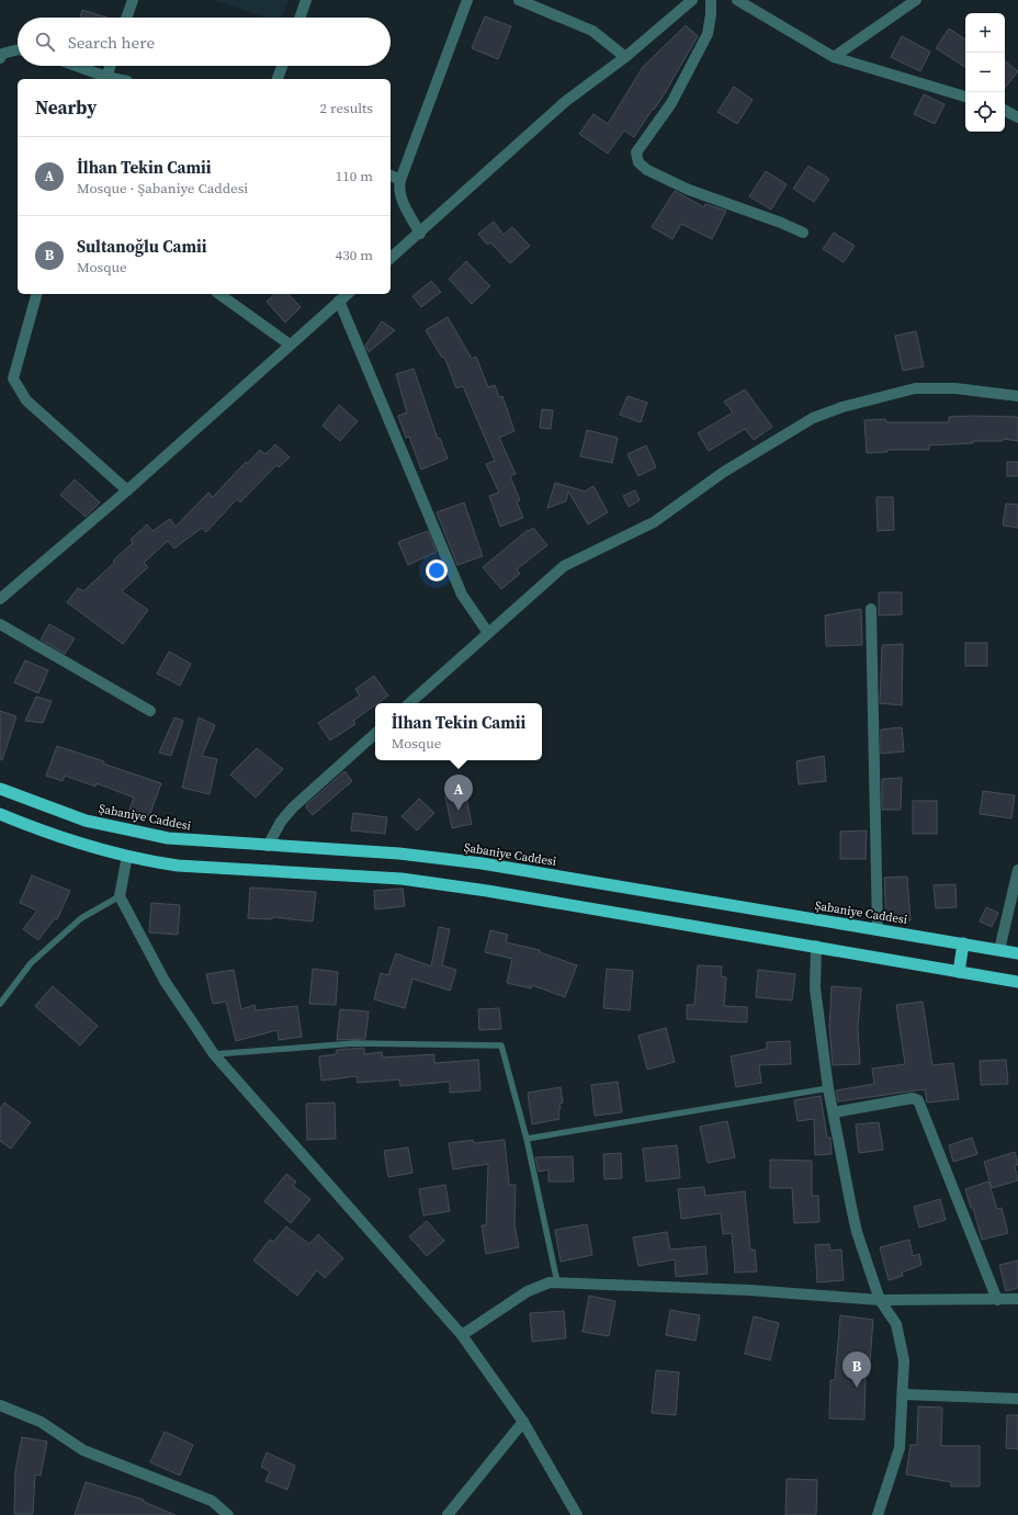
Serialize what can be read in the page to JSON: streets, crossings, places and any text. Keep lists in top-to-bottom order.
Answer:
{
  "streets": {
    "highway": ["Şabaniye Caddesi"]
  },
  "page": {
    "map_buttons": ["+", "−"],
    "search": "Search here",
    "heading": ["Nearby", "2 results"],
    "list": [
      {
        "mark": "A",
        "name": "İlhan Tekin Camii",
        "note": "Mosque · Şabaniye Caddesi",
        "value": "110 m"
      },
      {
        "mark": "B",
        "name": "Sultanoğlu Camii",
        "note": "Mosque",
        "value": "430 m"
      }
    ],
    "popup": ["İlhan Tekin Camii", "Mosque"],
    "pins": ["A", "B"]
  }
}
